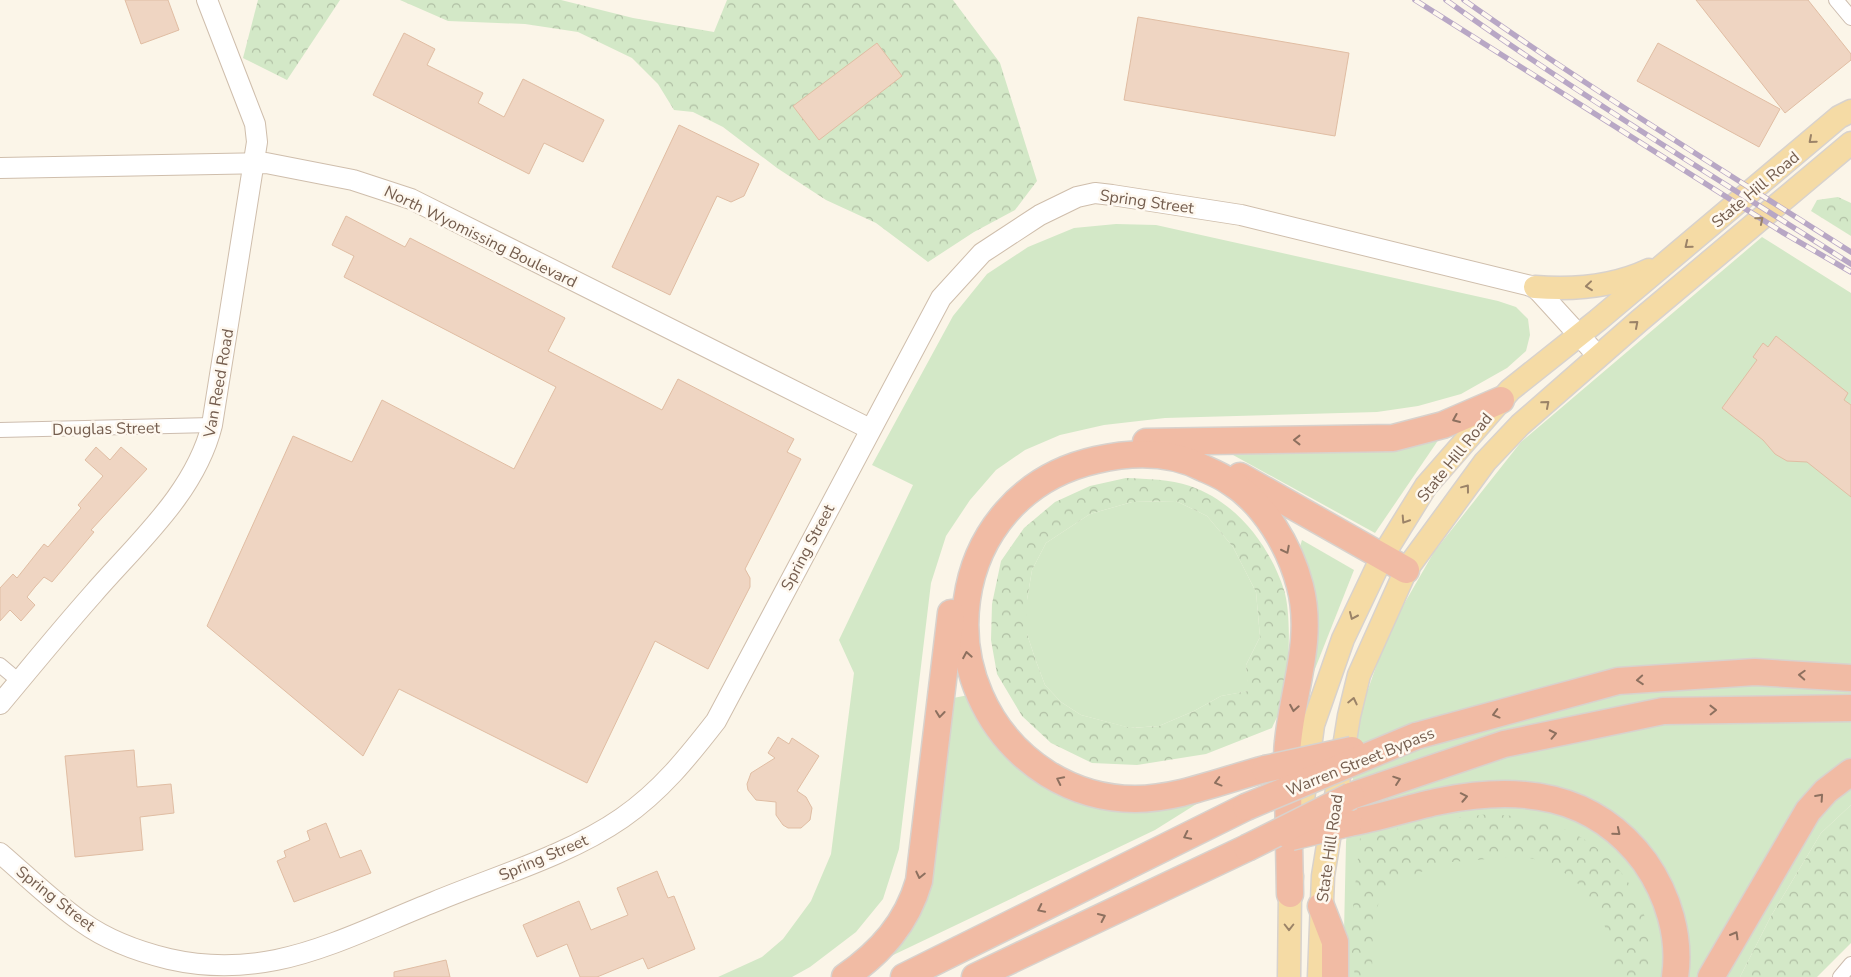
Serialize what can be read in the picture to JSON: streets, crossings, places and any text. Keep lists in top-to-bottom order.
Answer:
{
  "streets": {
    "highway": ["Warren Street Bypass"],
    "main road": ["State Hill Road"],
    "street": [
      "Spring Street",
      "North Wyomissing Boulevard",
      "Van Reed Road",
      "Douglas Street"
    ]
  },
  "crossings": [
    ["Spring Street", "North Wyomissing Boulevard"],
    ["North Wyomissing Boulevard", "Van Reed Road"],
    ["Van Reed Road", "Douglas Street"]
  ]
}
